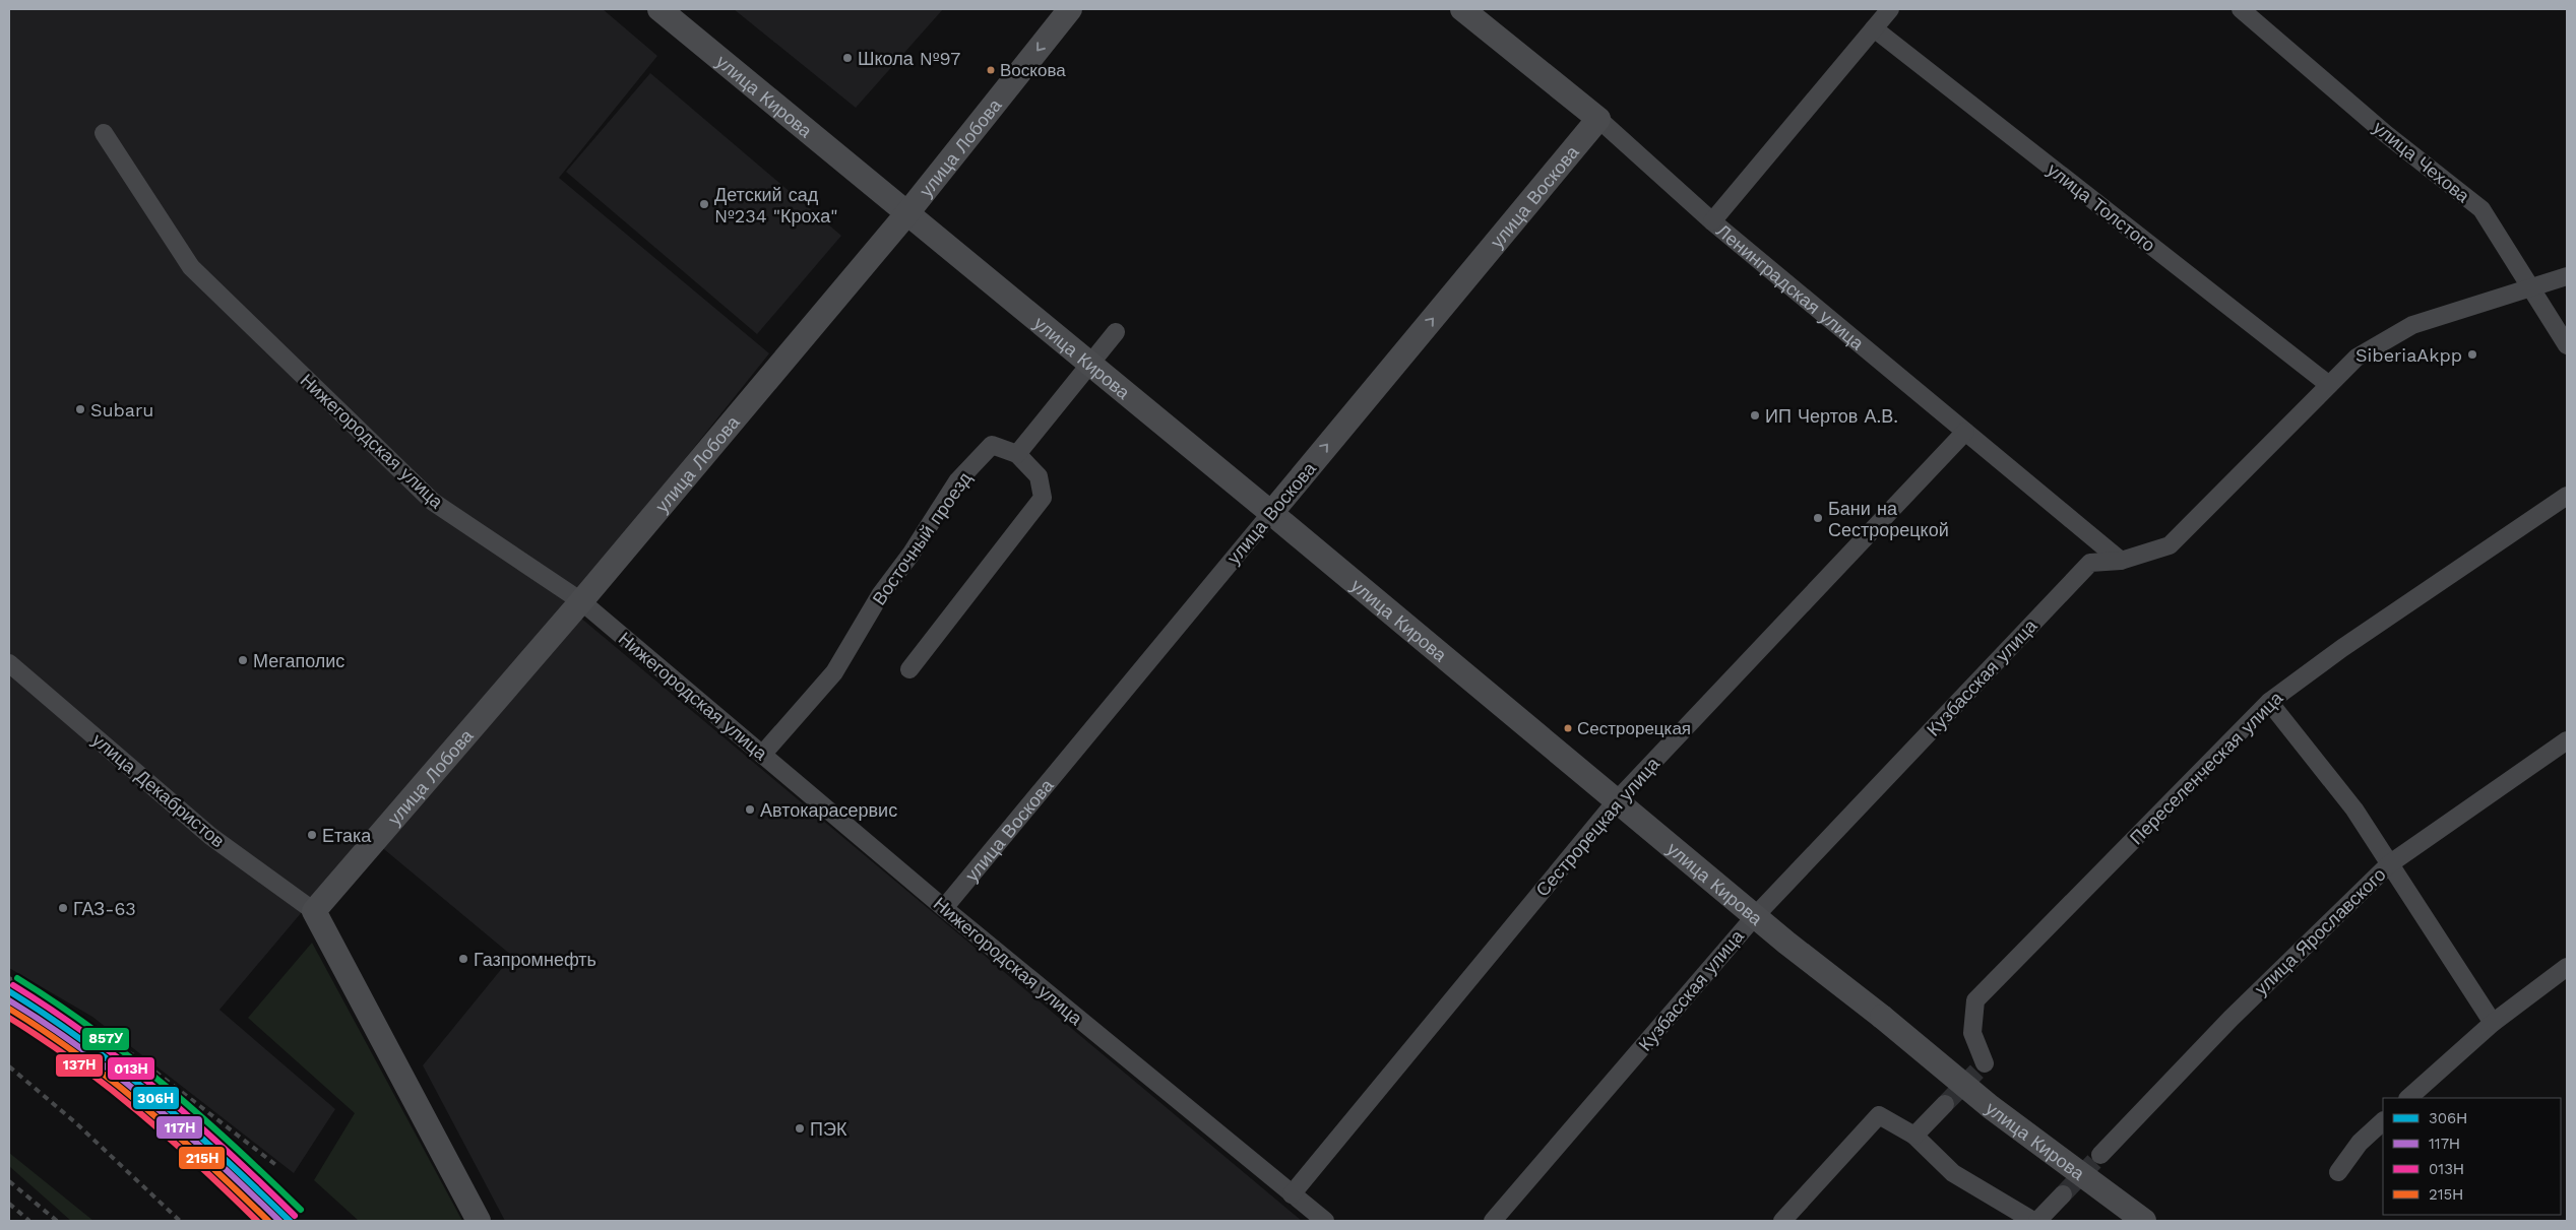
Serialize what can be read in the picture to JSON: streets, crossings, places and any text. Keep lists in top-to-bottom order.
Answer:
{
  "streets": {
    "street": [
      "улица Кирова",
      "улица Лобова",
      "улица Чехова",
      "улица Воскова",
      "улица Толстого",
      "Ленинградская улица",
      "Нижегородская улица",
      "Восточный проезд",
      "Кузбасская улица",
      "Переселенческая улица",
      "улица Декабристов",
      "Сестрорецкая улица",
      "улица Ярославского"
    ]
  },
  "crossings": [
    ["улица Кирова", "улица Лобова"],
    ["улица Кирова", "улица Воскова"],
    ["улица Кирова", "Кузбасская улица"],
    ["улица Кирова", "Сестрорецкая улица"],
    ["улица Лобова", "Нижегородская улица"],
    ["улица Лобова", "улица Декабристов"],
    ["улица Чехова", "Кузбасская улица"],
    ["улица Воскова", "Ленинградская улица"],
    ["улица Воскова", "Нижегородская улица"],
    ["улица Толстого", "Кузбасская улица"],
    ["Ленинградская улица", "Кузбасская улица"],
    ["Ленинградская улица", "Сестрорецкая улица"],
    ["Нижегородская улица", "Восточный проезд"],
    ["Нижегородская улица", "Сестрорецкая улица"]
  ],
  "one_way": ["улица Воскова"],
  "places": [
    "Школа №97",
    "Воскова",
    "Детский сад №234 \"Кроха\"",
    "SiberiaAkpp",
    "Subaru",
    "ИП Чертов А.В.",
    "Бани на Сестрорецкой",
    "Мегаполис",
    "Сестрорецкая",
    "Автокарасервис",
    "Етака",
    "ГАЗ-63",
    "Газпромнефть",
    "ПЭК"
  ],
  "lines": [
    "transit line 857У",
    "transit line 013Н",
    "transit line 306Н",
    "transit line 117Н",
    "transit line 215Н",
    "transit line 137Н"
  ],
  "legend": [
    "306Н",
    "117Н",
    "013Н",
    "215Н"
  ]
}
